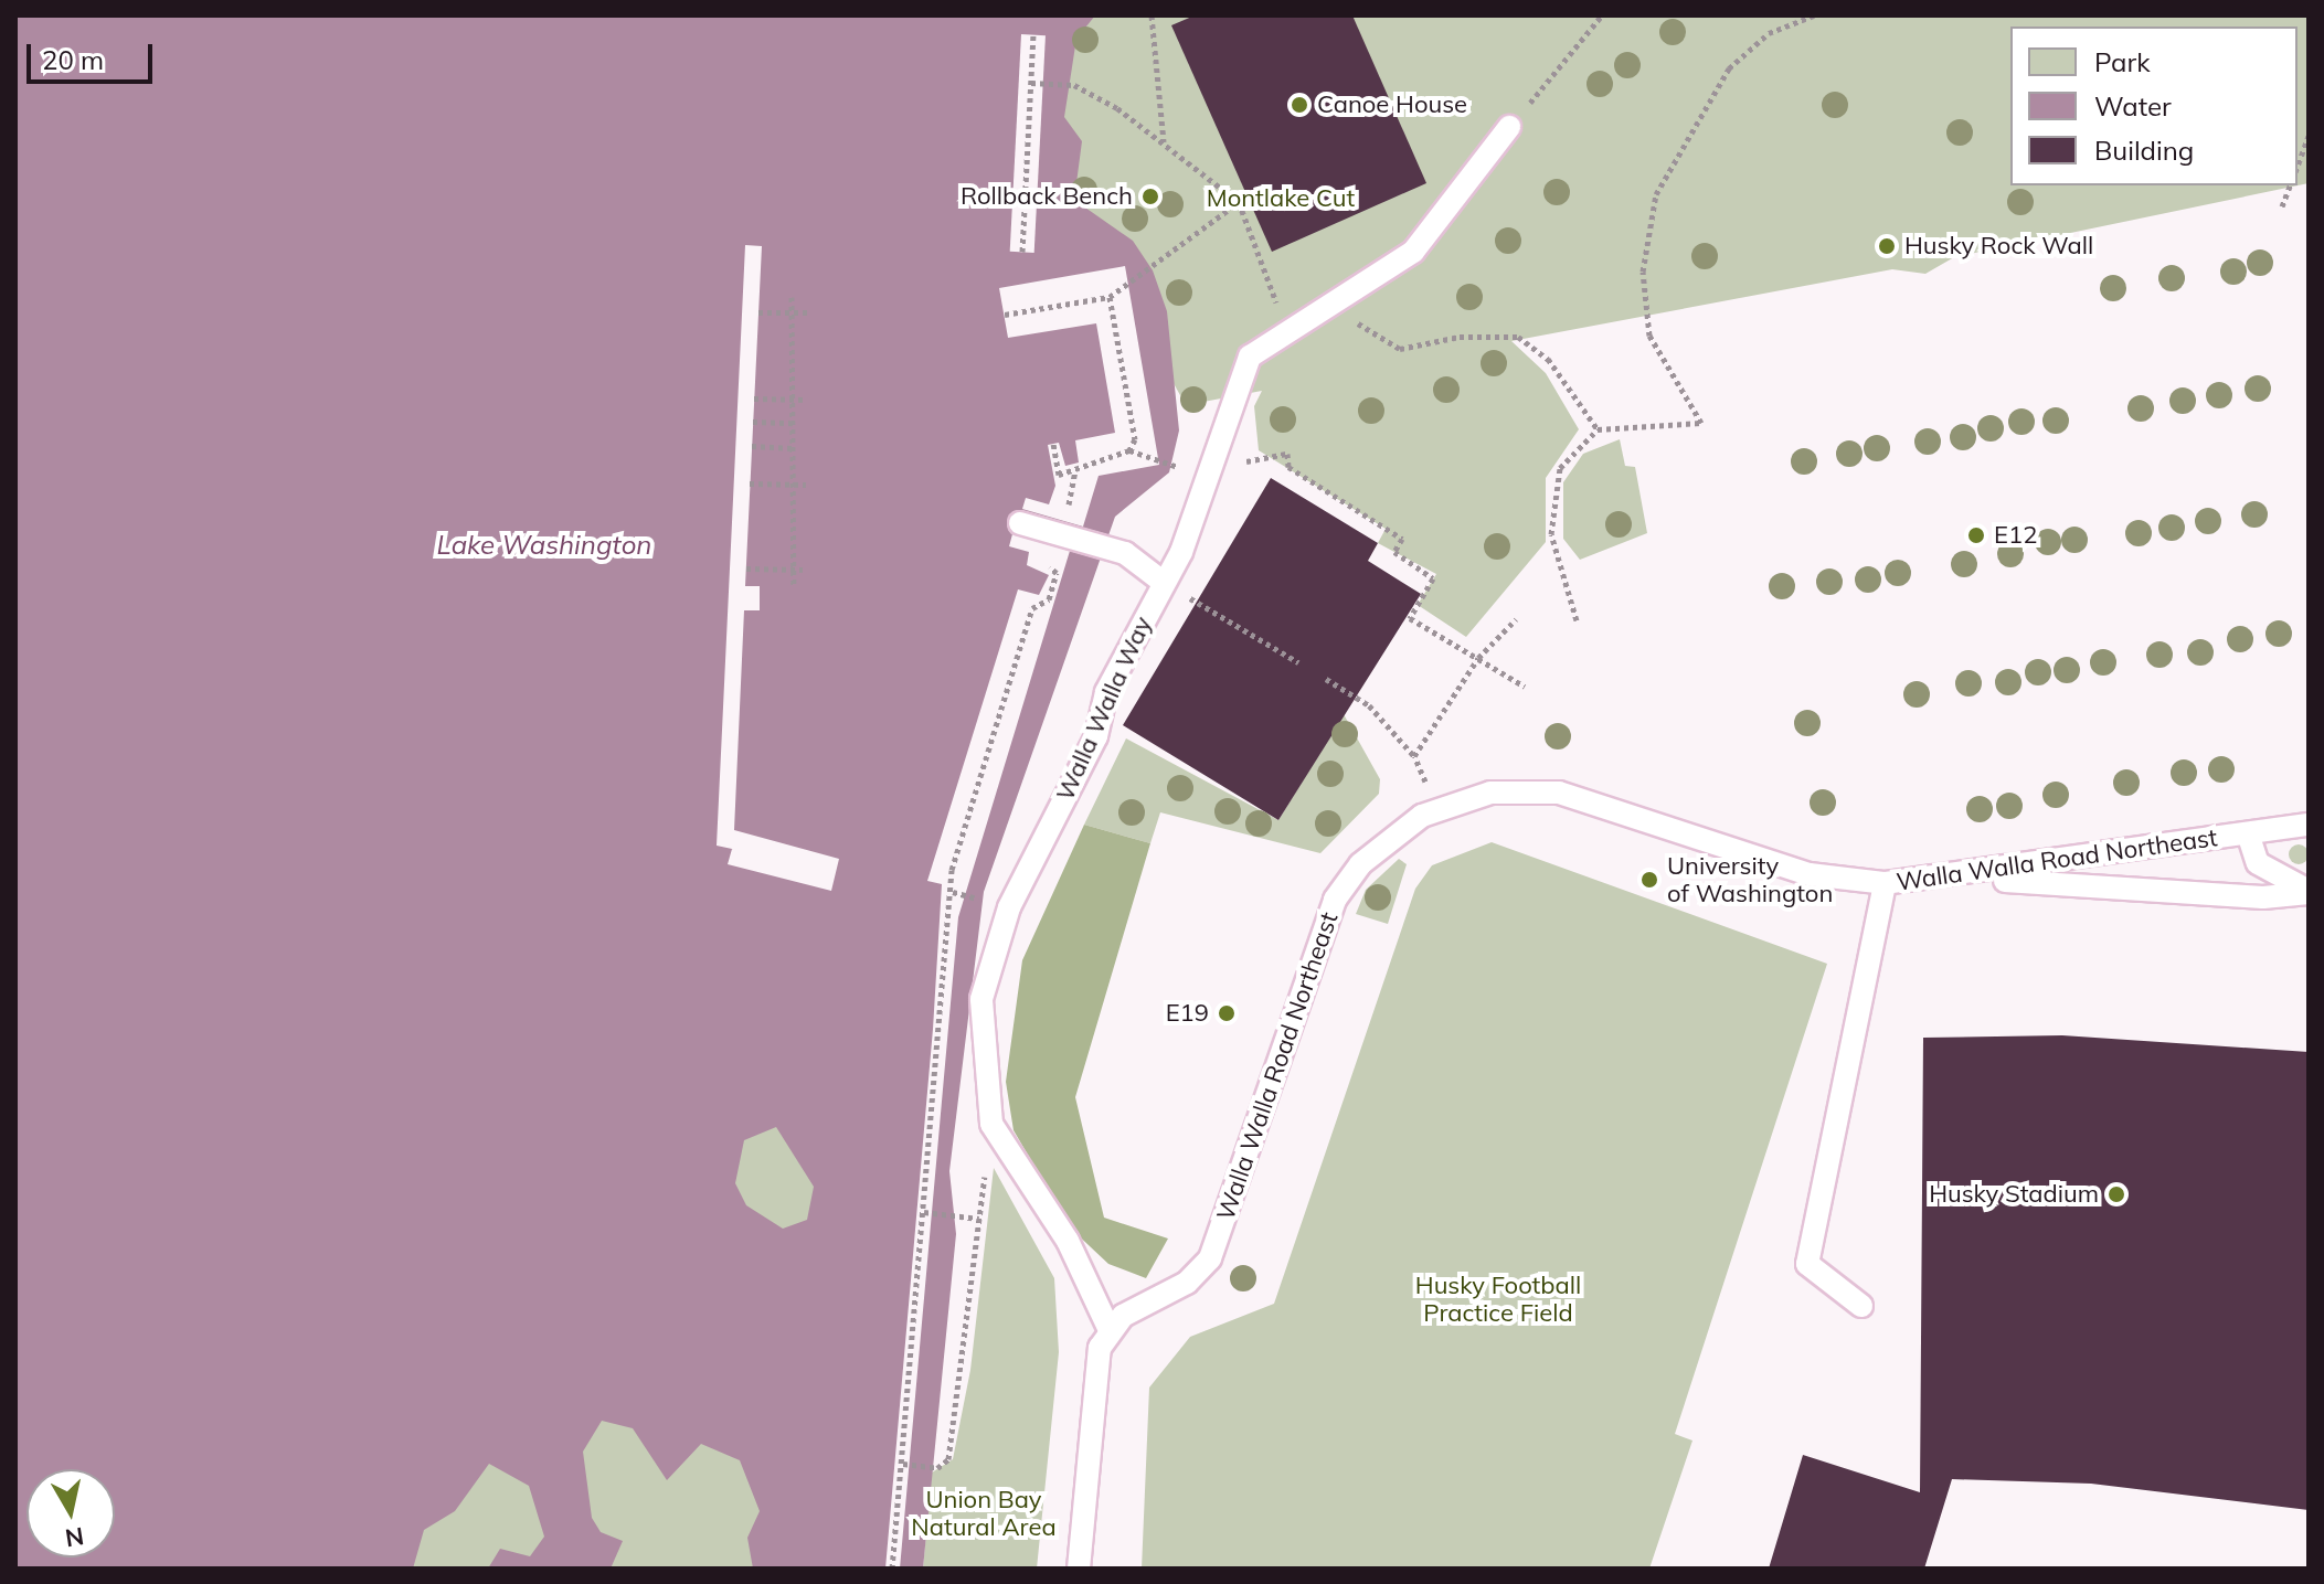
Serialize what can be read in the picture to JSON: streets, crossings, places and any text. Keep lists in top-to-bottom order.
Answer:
{
  "streets": {
    "lane": ["Walla Walla Way", "Walla Walla Road Northeast"]
  },
  "crossings": [
    ["Walla Walla Way", "Walla Walla Road Northeast"]
  ],
  "water": ["Lake Washington"],
  "parks": ["Montlake Cut", "Husky Football Practice Field", "Union Bay Natural Area"],
  "places": [
    "Canoe House",
    "Rollback Bench",
    "Husky Rock Wall",
    "E12",
    "University of Washington",
    "E19",
    "Husky Stadium"
  ],
  "legend": ["Park", "Water", "Building"],
  "scale_bar": "20 m",
  "north": "bottom"
}
